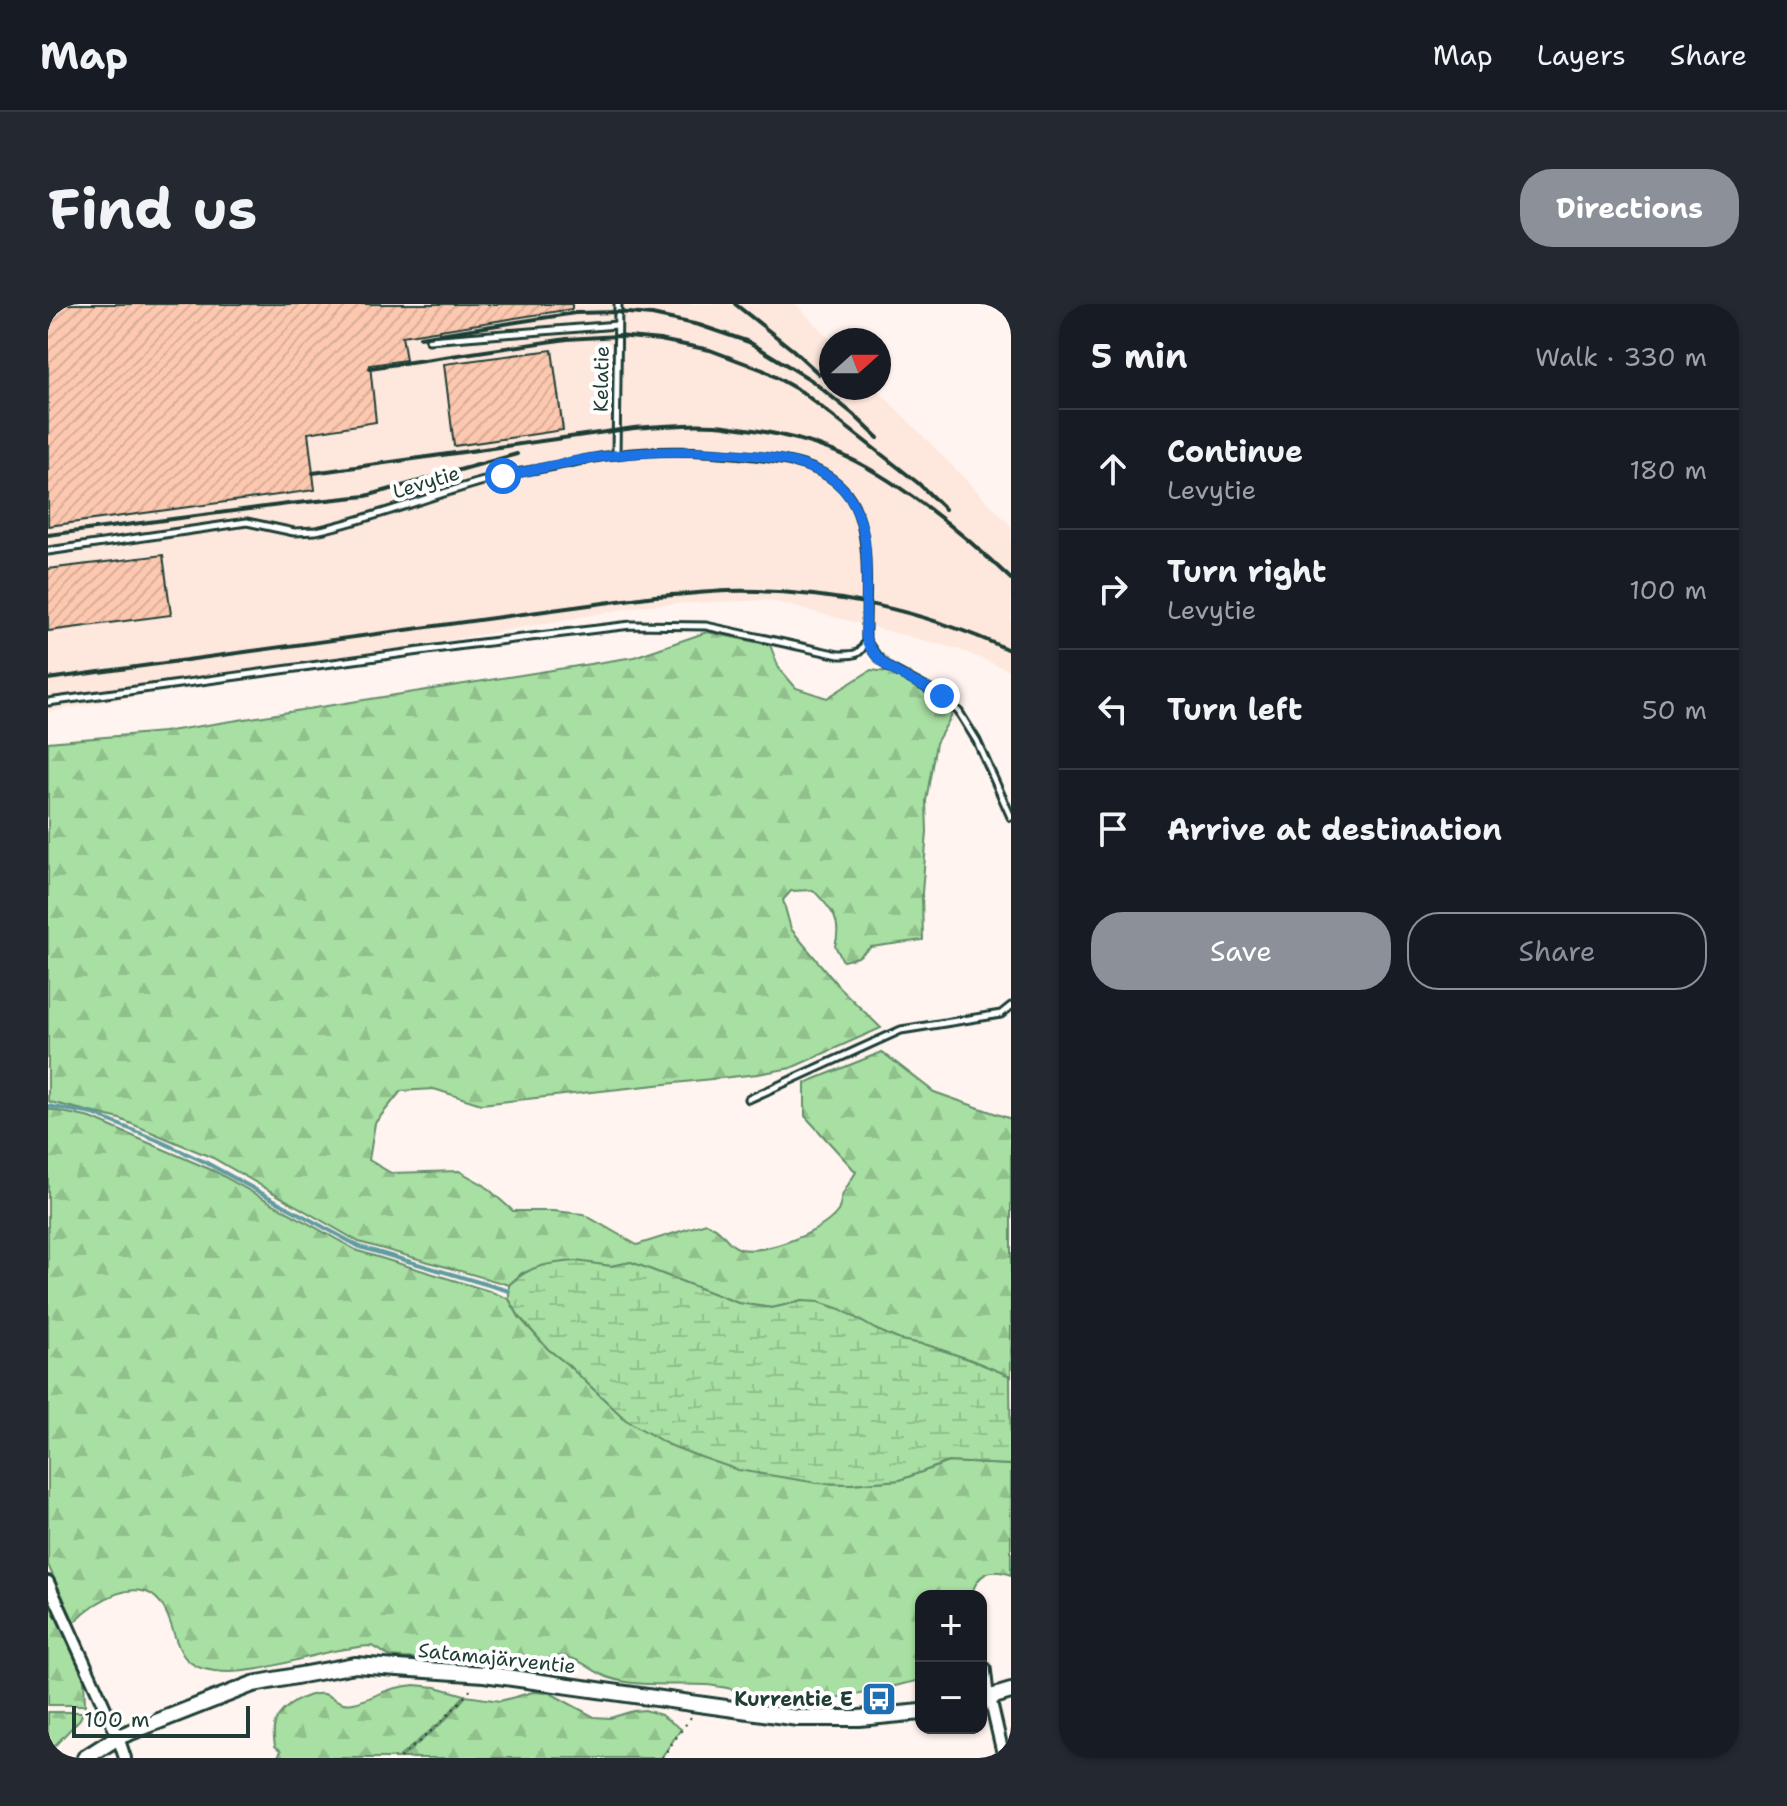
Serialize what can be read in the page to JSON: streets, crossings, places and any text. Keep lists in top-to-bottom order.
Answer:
{
  "streets": {
    "street": ["Satamajärventie"],
    "lane": ["Kelatie", "Levytie"]
  },
  "crossings": [
    ["Kelatie", "Levytie"]
  ],
  "places": {
    "bus stop": ["Kurrentie E"]
  },
  "scale_bar": "100 m",
  "north": "right",
  "page": {
    "header": "Map",
    "nav": ["Map", "Layers", "Share"],
    "buttons": [
      "Directions",
      ["Save", "Share"]
    ],
    "title": "Find us",
    "heading": ["5 min", "Walk · 330 m"],
    "list": [
      ["Continue", "Levytie", "180 m"],
      ["Turn right", "Levytie", "100 m"],
      ["Turn left", "50 m"],
      "Arrive at destination"
    ],
    "map_buttons": ["+", "−"],
    "scale": "100 m"
  }
}
